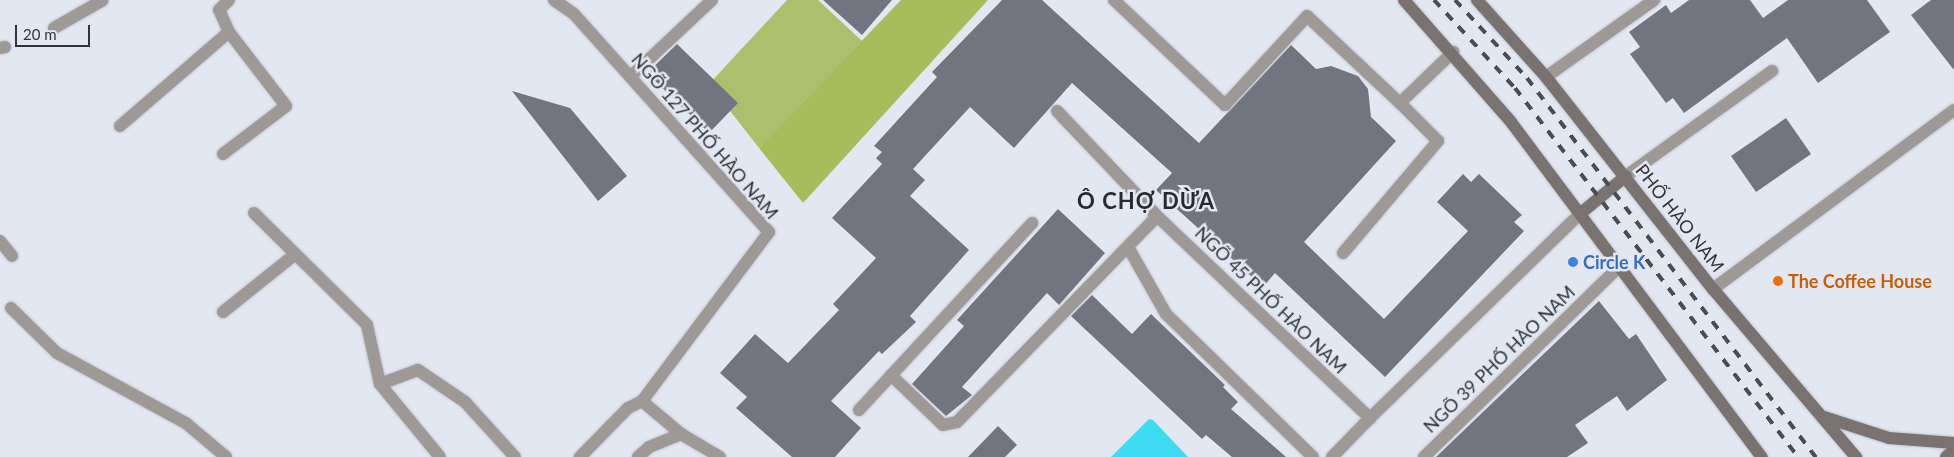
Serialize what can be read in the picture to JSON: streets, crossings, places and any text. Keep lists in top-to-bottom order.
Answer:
{
  "streets": {
    "main road": ["PHỐ HÀO NAM"],
    "lane": ["NGÕ 127 PHỐ HÀO NAM", "NGÕ 45 PHỐ HÀO NAM", "NGÕ 39 PHỐ HÀO NAM"]
  },
  "districts": ["Ô CHỢ DỪA"],
  "places": ["Circle K", "The Coffee House"],
  "scale_bar": "20 m"
}
